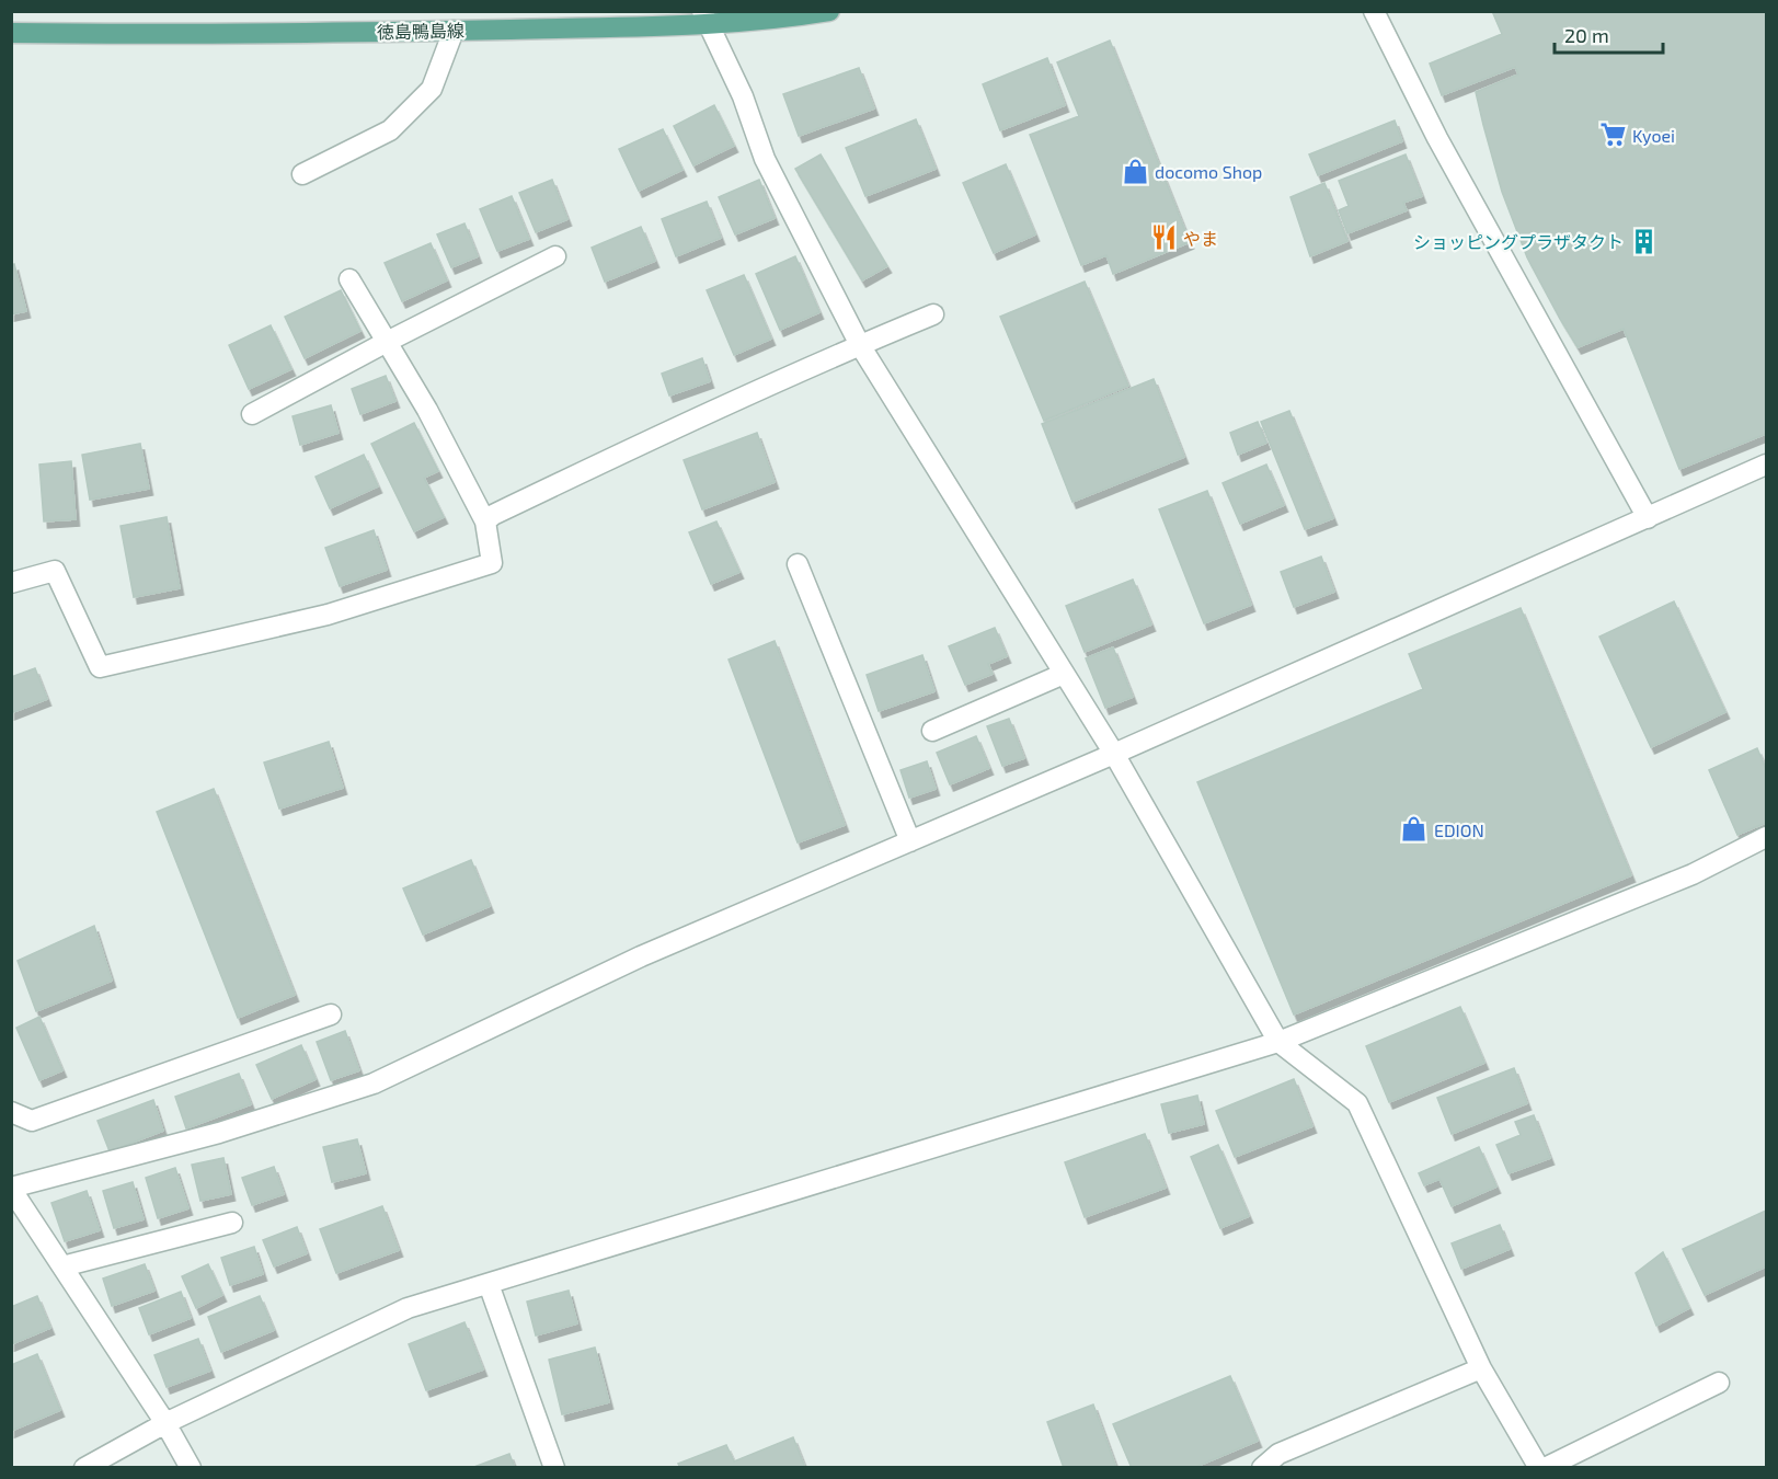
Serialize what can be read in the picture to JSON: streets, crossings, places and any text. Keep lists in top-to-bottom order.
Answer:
{
  "streets": {
    "main road": ["徳島鴨島線"]
  },
  "places": {
    "supermarket": ["Kyoei"],
    "shop": ["docomo Shop", "EDION"],
    "restaurant": ["やま"],
    "building": ["ショッピングプラザタクト"]
  },
  "scale_bar": "20 m"
}
